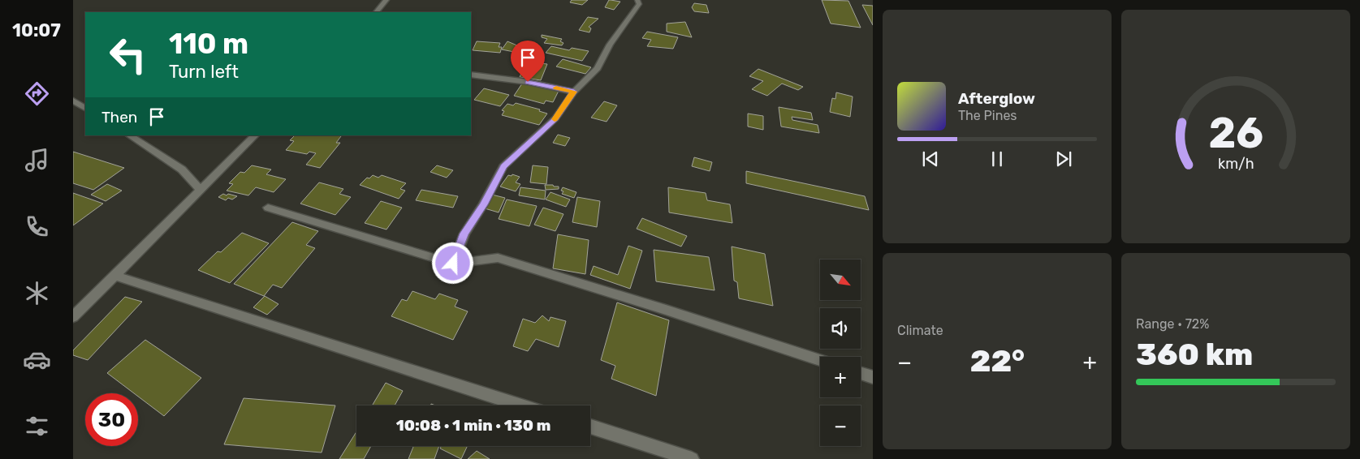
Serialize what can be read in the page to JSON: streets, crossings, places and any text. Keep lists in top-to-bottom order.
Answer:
{
  "north": "bottom right",
  "page": {
    "tabs": "10:07",
    "turn": ["110 m", "Turn left"],
    "song": ["Afterglow", "The Pines"],
    "then": "Then",
    "tile": [
      "Climate",
      ["Range · 72%", "360 km"]
    ],
    "map_buttons": ["+", "−"],
    "heat": ["−", "22°", "+"],
    "limit": "30",
    "trip": "10:08 · 1 min · 130 m",
    "gauge": ["26", "km/h"]
  }
}
